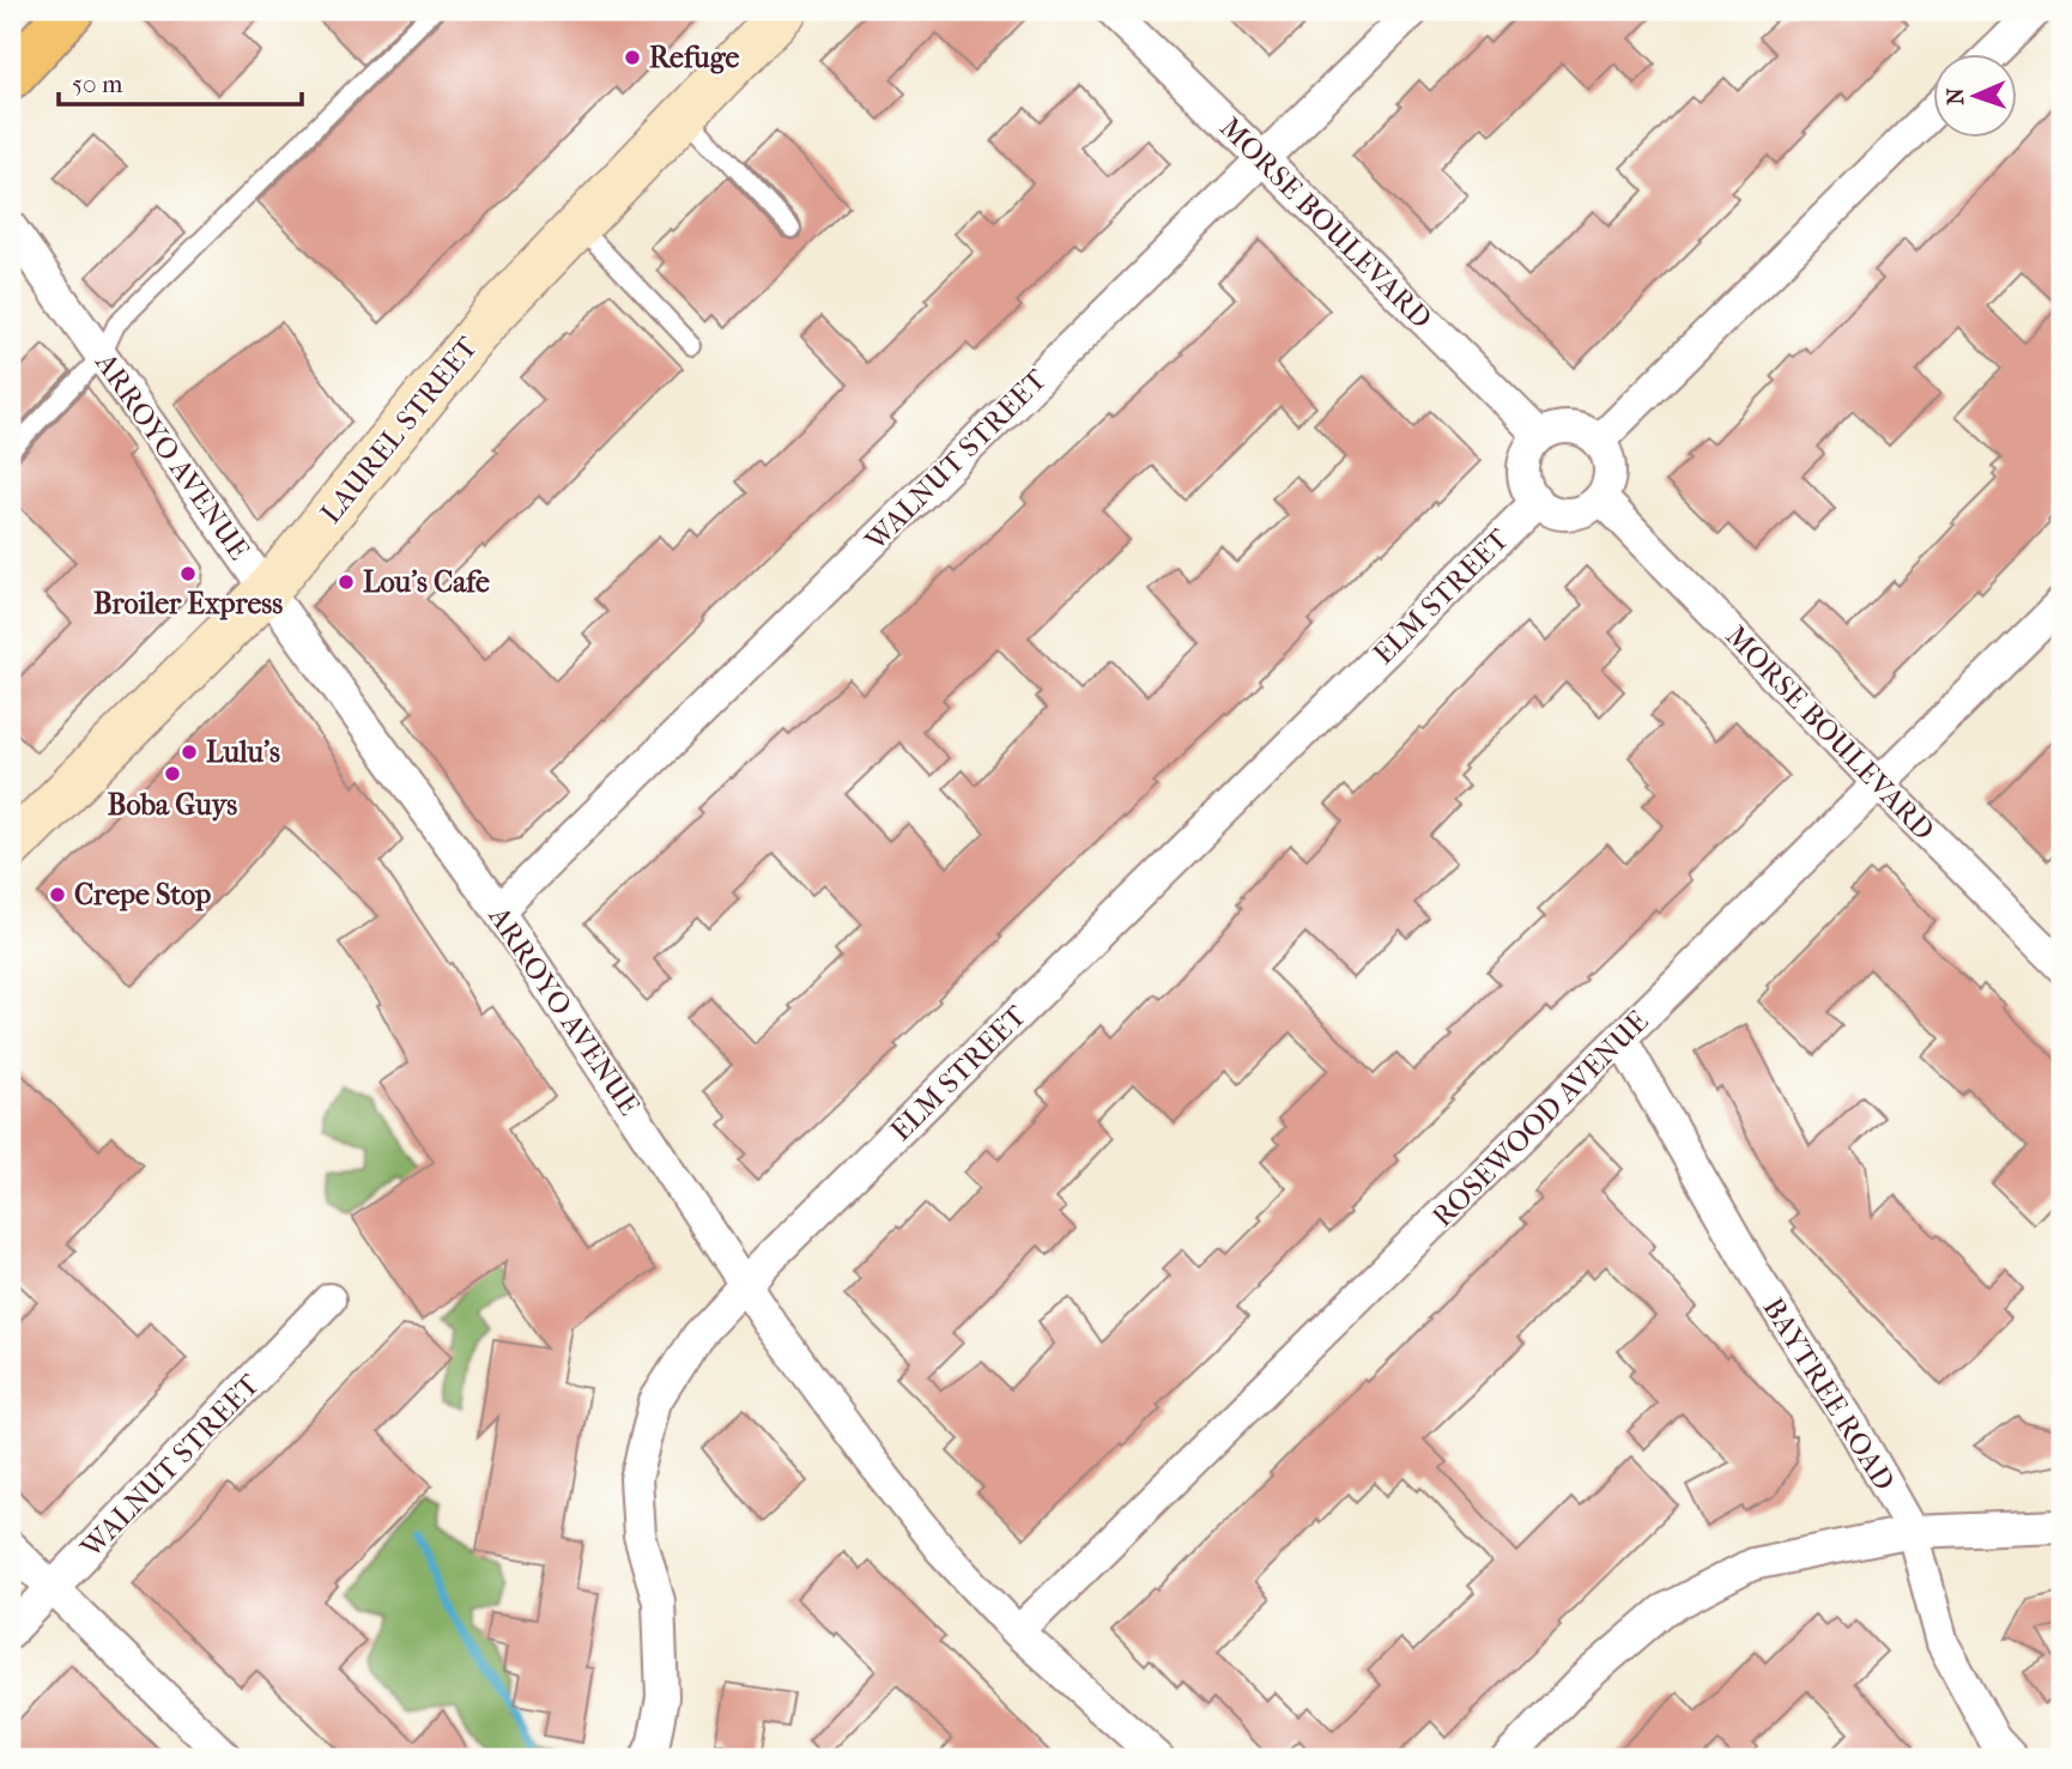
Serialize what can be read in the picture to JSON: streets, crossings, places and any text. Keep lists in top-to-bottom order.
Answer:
{
  "streets": {
    "street": [
      "MORSE BOULEVARD",
      "LAUREL STREET",
      "ARROYO AVENUE",
      "WALNUT STREET",
      "ELM STREET",
      "ROSEWOOD AVENUE",
      "BAYTREE ROAD"
    ]
  },
  "crossings": [
    ["MORSE BOULEVARD", "WALNUT STREET"],
    ["MORSE BOULEVARD", "ELM STREET"],
    ["MORSE BOULEVARD", "ROSEWOOD AVENUE"],
    ["LAUREL STREET", "ARROYO AVENUE"],
    ["ARROYO AVENUE", "WALNUT STREET"],
    ["ARROYO AVENUE", "ELM STREET"],
    ["ARROYO AVENUE", "ROSEWOOD AVENUE"],
    ["ROSEWOOD AVENUE", "BAYTREE ROAD"]
  ],
  "places": [
    "Refuge",
    "Broiler Express",
    "Lou's Cafe",
    "Lulu's",
    "Boba Guys",
    "Crepe Stop"
  ],
  "scale_bar": "50 m",
  "north": "left"
}
